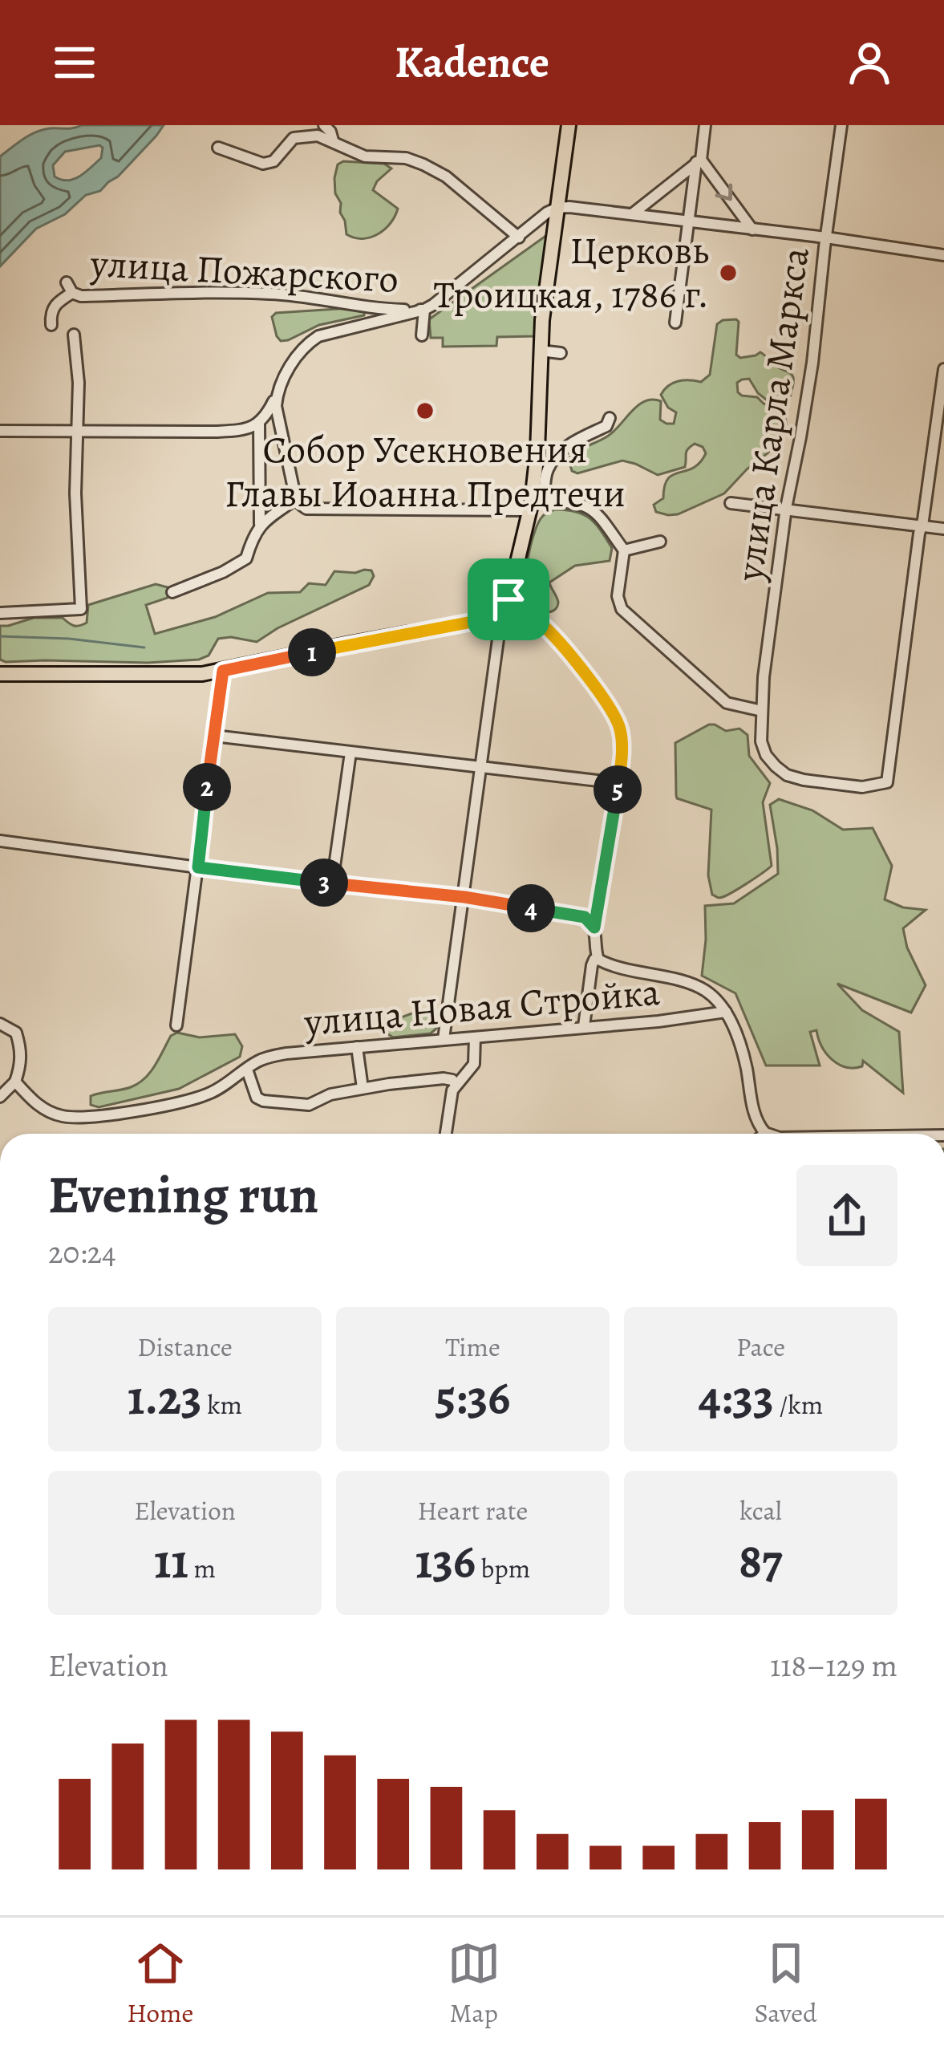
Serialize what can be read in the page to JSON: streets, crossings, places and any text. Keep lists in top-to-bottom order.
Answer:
{
  "streets": {
    "street": ["улица Пожарского", "улица Карла Маркса", "улица Новая Стройка"]
  },
  "places": ["Церковь Троицкая, 1786 г.", "Собор Усекновения Главы Иоанна Предтечи"],
  "page": {
    "header": "Kadence",
    "pins": [
      "1",
      "2",
      "5",
      "3",
      "4"
    ],
    "heading": ["Evening run", "20:24"],
    "stats": [
      ["Distance", "1.23 km"],
      ["Time", "5:36"],
      ["Pace", "4:33 /km"],
      ["Elevation", "11 m"],
      ["Heart rate", "136 bpm"],
      ["kcal", "87"]
    ],
    "chart": ["Elevation", "118–129 m"],
    "tabs": ["Home", "Map", "Saved"]
  }
}
